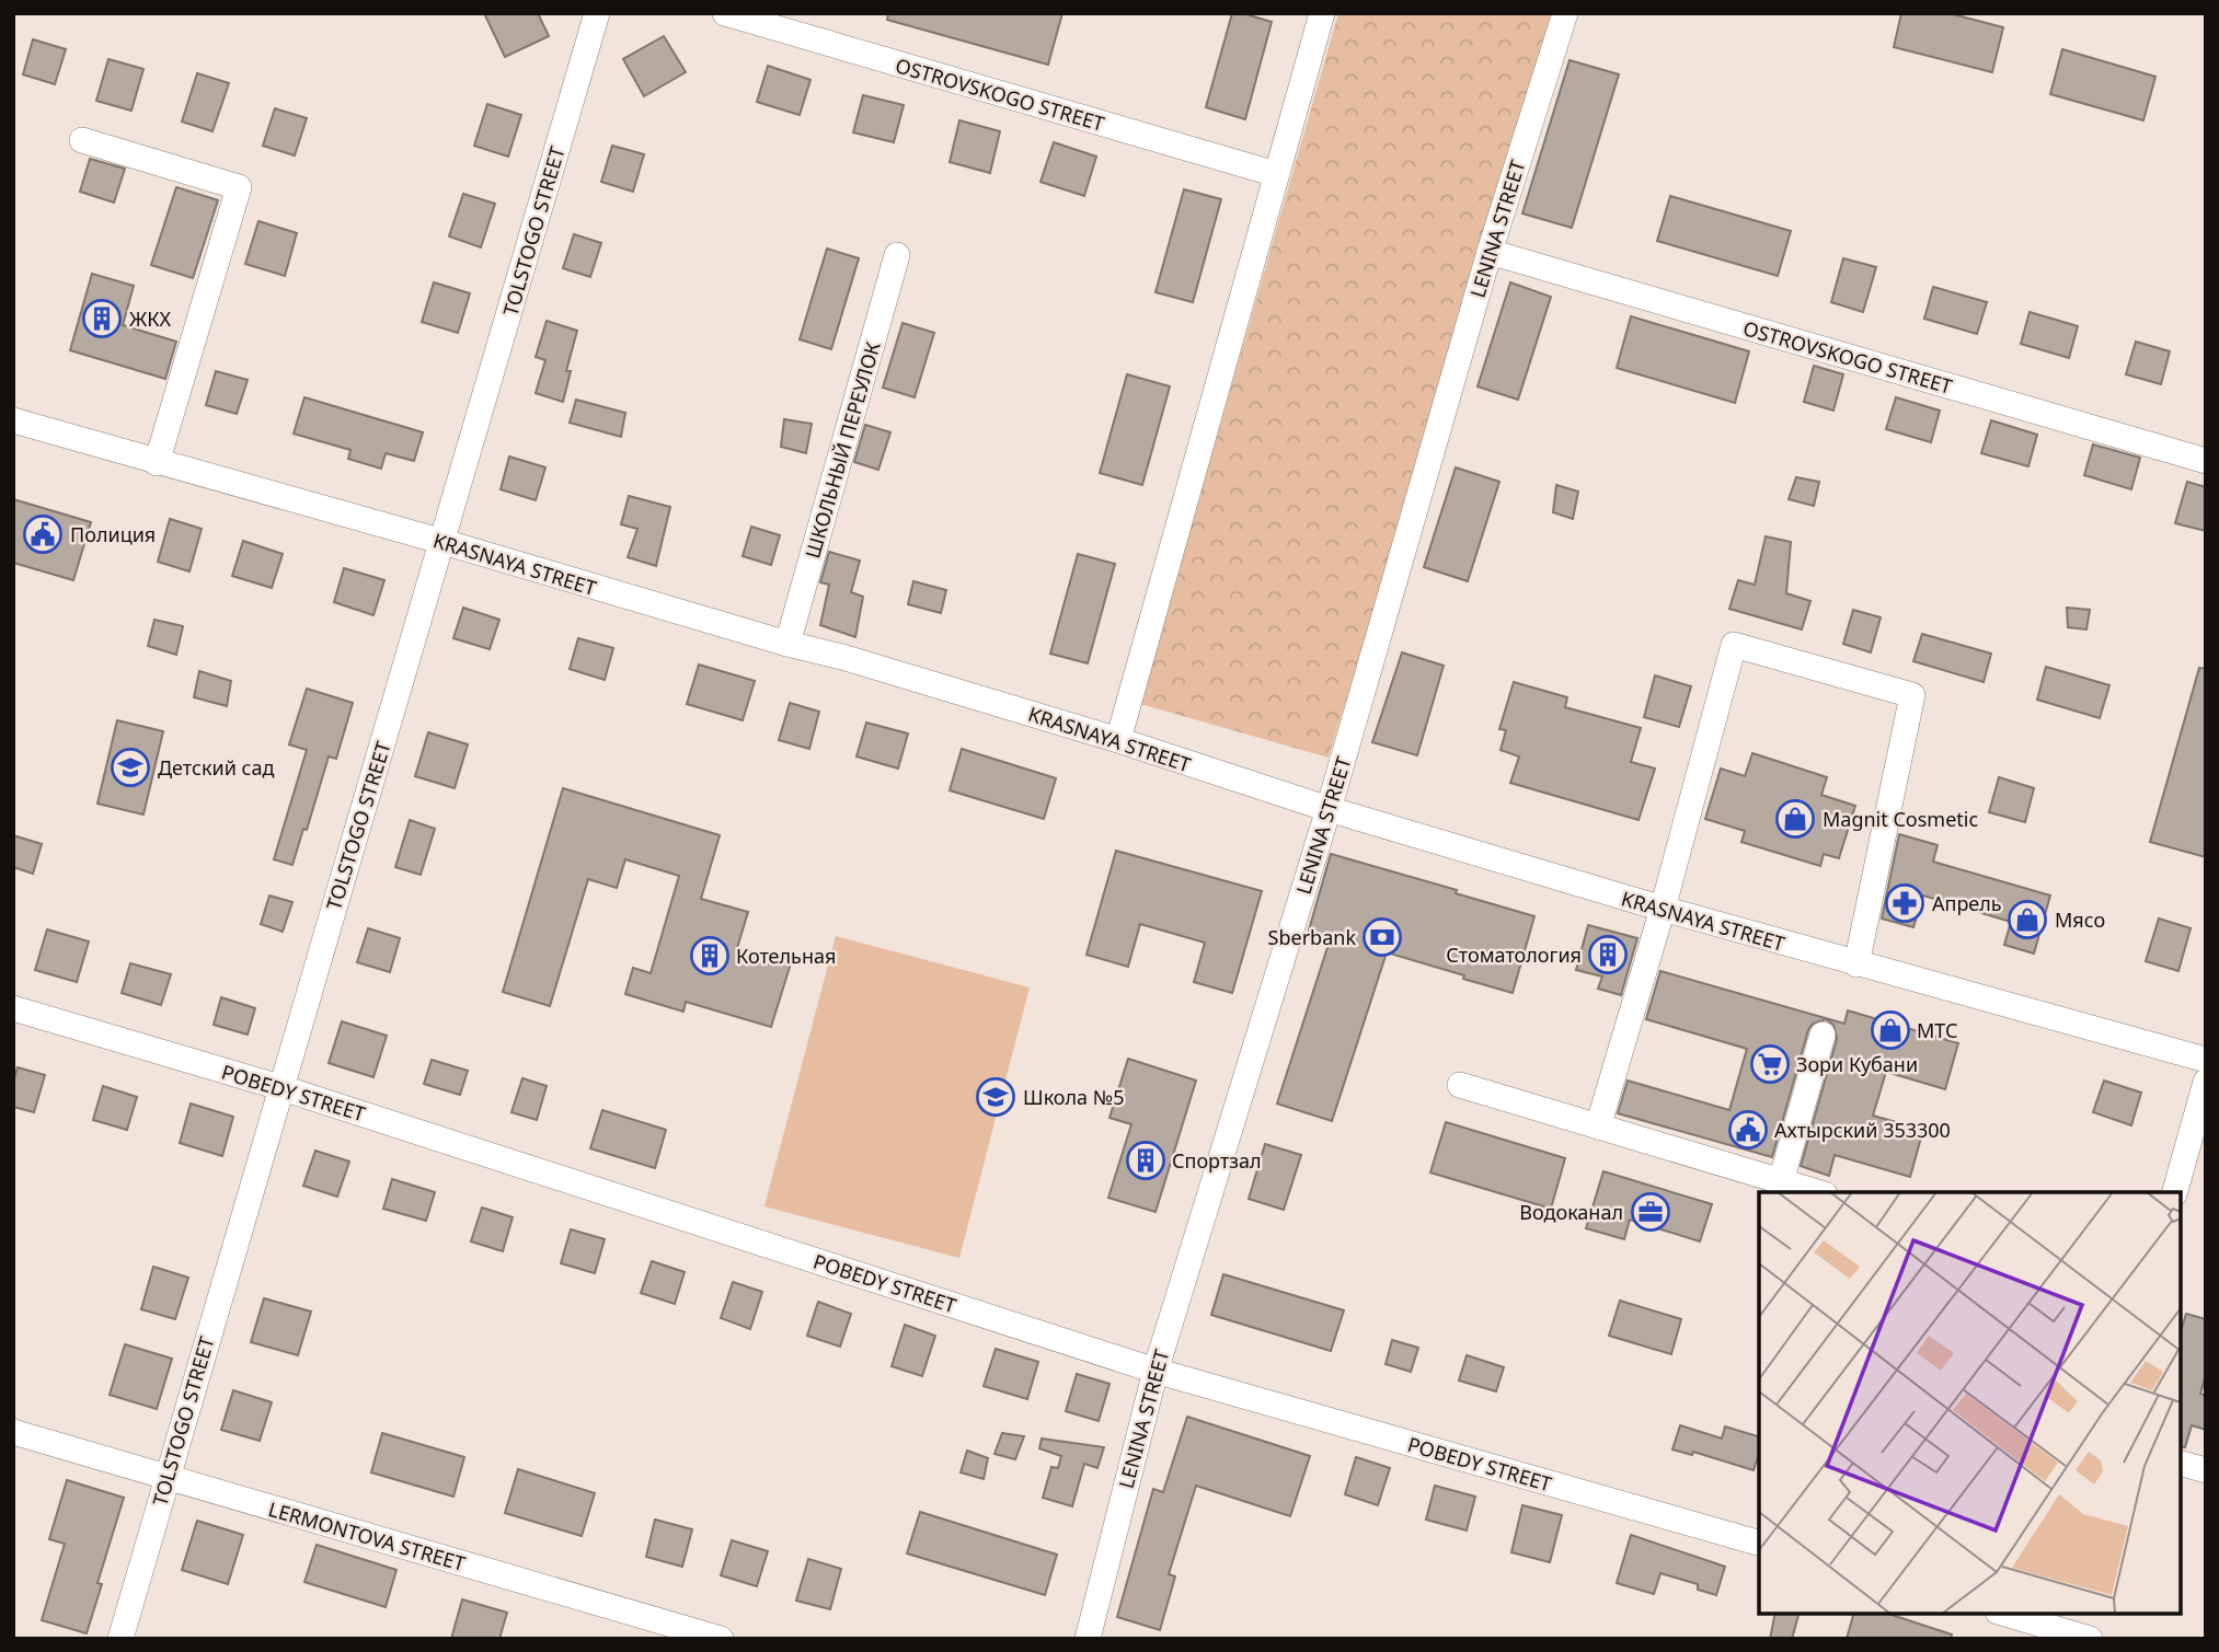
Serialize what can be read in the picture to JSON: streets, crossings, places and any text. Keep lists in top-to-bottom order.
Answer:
{
  "streets": {
    "street": [
      "OSTROVSKOGO STREET",
      "LENINA STREET",
      "TOLSTOGO STREET",
      "ШКОЛЬНЫЙ ПЕРЕУЛОК",
      "KRASNAYA STREET",
      "POBEDY STREET",
      "LERMONTOVA STREET"
    ]
  },
  "crossings": [
    ["OSTROVSKOGO STREET", "LENINA STREET"],
    ["LENINA STREET", "KRASNAYA STREET"],
    ["LENINA STREET", "POBEDY STREET"],
    ["TOLSTOGO STREET", "KRASNAYA STREET"],
    ["TOLSTOGO STREET", "POBEDY STREET"],
    ["TOLSTOGO STREET", "LERMONTOVA STREET"],
    ["ШКОЛЬНЫЙ ПЕРЕУЛОК", "KRASNAYA STREET"]
  ],
  "places": {
    "building": [
      "ЖКХ",
      "Стоматология",
      "Котельная",
      "Спортзал"
    ],
    "public building": ["Полиция", "Ахтырский 353300"],
    "school or university": ["Детский сад", "Школа №5"],
    "shop": ["Magnit Cosmetic", "Мясо", "МТС"],
    "pharmacy": ["Апрель"],
    "bank": ["Sberbank"],
    "supermarket": ["Зори Кубани"],
    "office": ["Водоканал"]
  }
}
